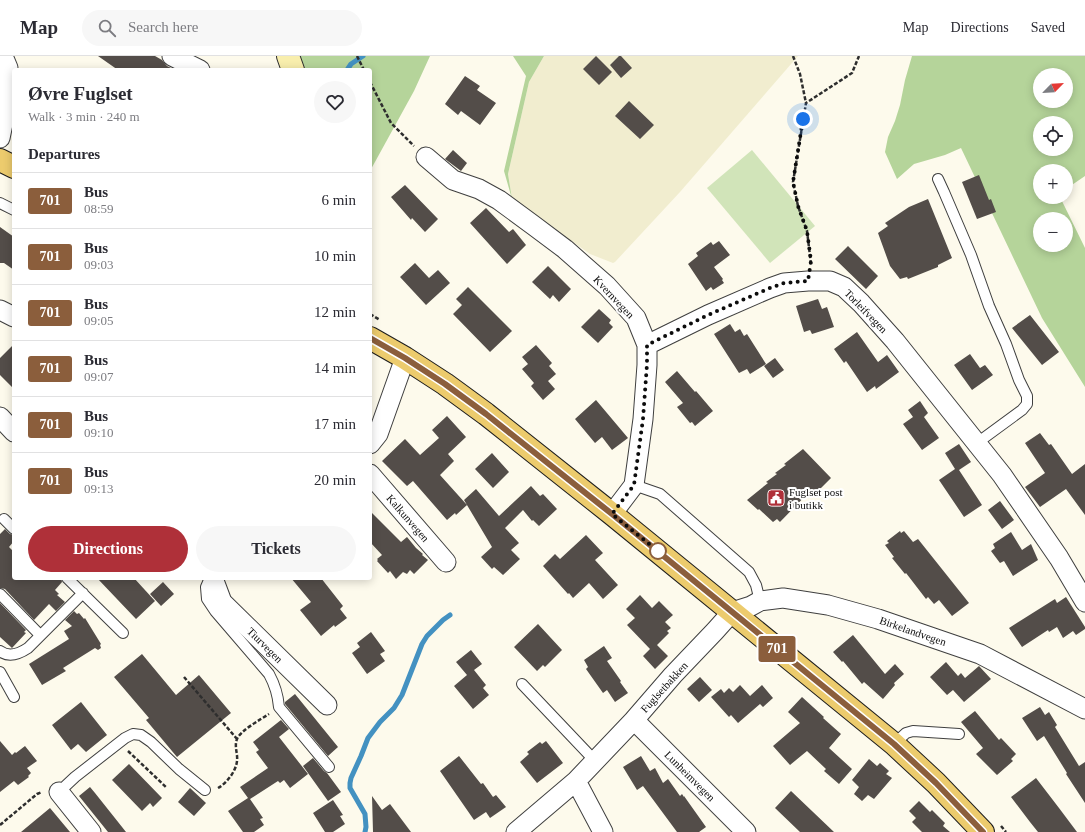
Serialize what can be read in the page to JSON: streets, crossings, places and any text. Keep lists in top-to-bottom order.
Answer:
{
  "streets": {
    "street": [
      "Kvernvegen",
      "Torleifvegen",
      "Kalkunvegen",
      "Birkelandvegen",
      "Tiurvegen",
      "Fuglsetbakken",
      "Lunheimvegen"
    ]
  },
  "crossings": [
    ["Kvernvegen", "Torleifvegen"],
    ["Birkelandvegen", "Fuglsetbakken"],
    ["Fuglsetbakken", "Lunheimvegen"]
  ],
  "places": {
    "public building": ["Fuglset post i butikk"]
  },
  "lines": ["bus line 701"],
  "north": "top right",
  "page": {
    "header": "Map",
    "search": "Search here",
    "nav": ["Map", "Directions", "Saved"],
    "on_map": "701",
    "map_buttons": ["+", "−"],
    "heading": [
      ["Øvre Fuglset", "Walk · 3 min · 240 m"],
      "Departures"
    ],
    "list": [
      {
        "mark": "701",
        "name": "Bus",
        "note": "08:59",
        "value": "6 min"
      },
      {
        "mark": "701",
        "name": "Bus",
        "note": "09:03",
        "value": "10 min"
      },
      {
        "mark": "701",
        "name": "Bus",
        "note": "09:05",
        "value": "12 min"
      },
      {
        "mark": "701",
        "name": "Bus",
        "note": "09:07",
        "value": "14 min"
      },
      {
        "mark": "701",
        "name": "Bus",
        "note": "09:10",
        "value": "17 min"
      },
      {
        "mark": "701",
        "name": "Bus",
        "note": "09:13",
        "value": "20 min"
      }
    ],
    "buttons": ["Directions", "Tickets"]
  }
}
